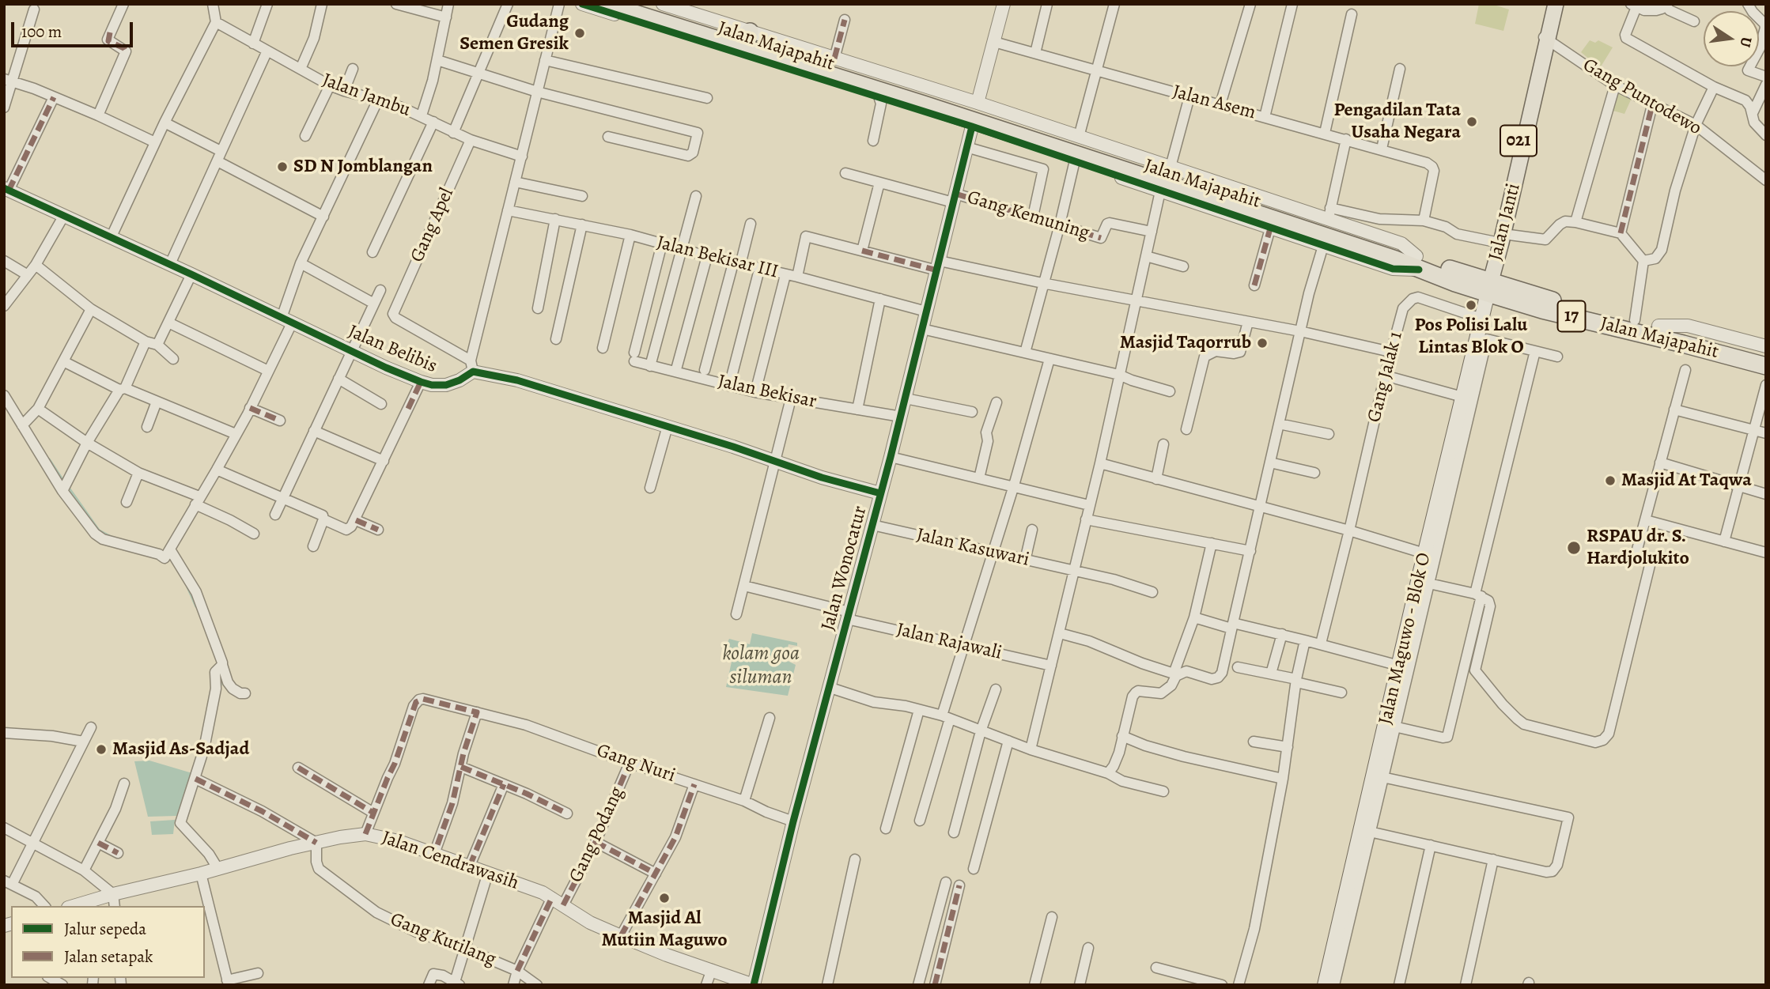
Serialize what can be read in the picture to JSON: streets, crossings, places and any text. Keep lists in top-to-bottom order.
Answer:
{
  "streets": {
    "highway": ["Jalan Majapahit", "17"],
    "main road": ["021", "Jalan Janti", "Jalan Maguwo - Blok O"],
    "street": [
      "Jalan Jambu",
      "Gang Puntodewo",
      "Jalan Asem",
      "Gang Kemuning",
      "Gang Apel",
      "Jalan Bekisar III",
      "Jalan Belibis",
      "Gang Jalak 1",
      "Jalan Bekisar",
      "Jalan Kasuwari",
      "Jalan Wonocatur",
      "Jalan Rajawali",
      "Gang Nuri",
      "Gang Podang",
      "Jalan Cendrawasih",
      "Gang Kutilang"
    ]
  },
  "crossings": [
    ["Jalan Majapahit", "Jalan Janti"],
    ["Jalan Majapahit", "Jalan Maguwo - Blok O"],
    ["Jalan Jambu", "Gang Apel"],
    ["Gang Puntodewo", "Jalan Janti"],
    ["Gang Kemuning", "Jalan Wonocatur"],
    ["Jalan Janti", "Jalan Maguwo - Blok O"],
    ["Gang Apel", "Jalan Belibis"],
    ["Jalan Bekisar III", "Jalan Bekisar"],
    ["Jalan Bekisar III", "Jalan Wonocatur"],
    ["Gang Jalak 1", "Jalan Maguwo - Blok O"],
    ["Jalan Bekisar", "Jalan Wonocatur"],
    ["Jalan Kasuwari", "Jalan Wonocatur"],
    ["Jalan Wonocatur", "Jalan Rajawali"],
    ["Jalan Wonocatur", "Gang Nuri"],
    ["Jalan Wonocatur", "Jalan Cendrawasih"],
    ["Gang Nuri", "Gang Podang"],
    ["Gang Nuri", "Jalan Cendrawasih"],
    ["Gang Podang", "Jalan Cendrawasih"],
    ["Jalan Cendrawasih", "Gang Kutilang"]
  ],
  "water": ["kolam goa siluman"],
  "places": [
    "Gudang Semen Gresik",
    "Pengadilan Tata Usaha Negara",
    "SD N Jomblangan",
    "Pos Polisi Lalu Lintas Blok O",
    "Masjid Taqorrub",
    "Masjid At Taqwa",
    "RSPAU dr. S. Hardjolukito",
    "Masjid As-Sadjad",
    "Masjid Al Mutiin Maguwo"
  ],
  "legend": ["Jalur sepeda", "Jalan setapak"],
  "scale_bar": "100 m",
  "north": "right"
}
